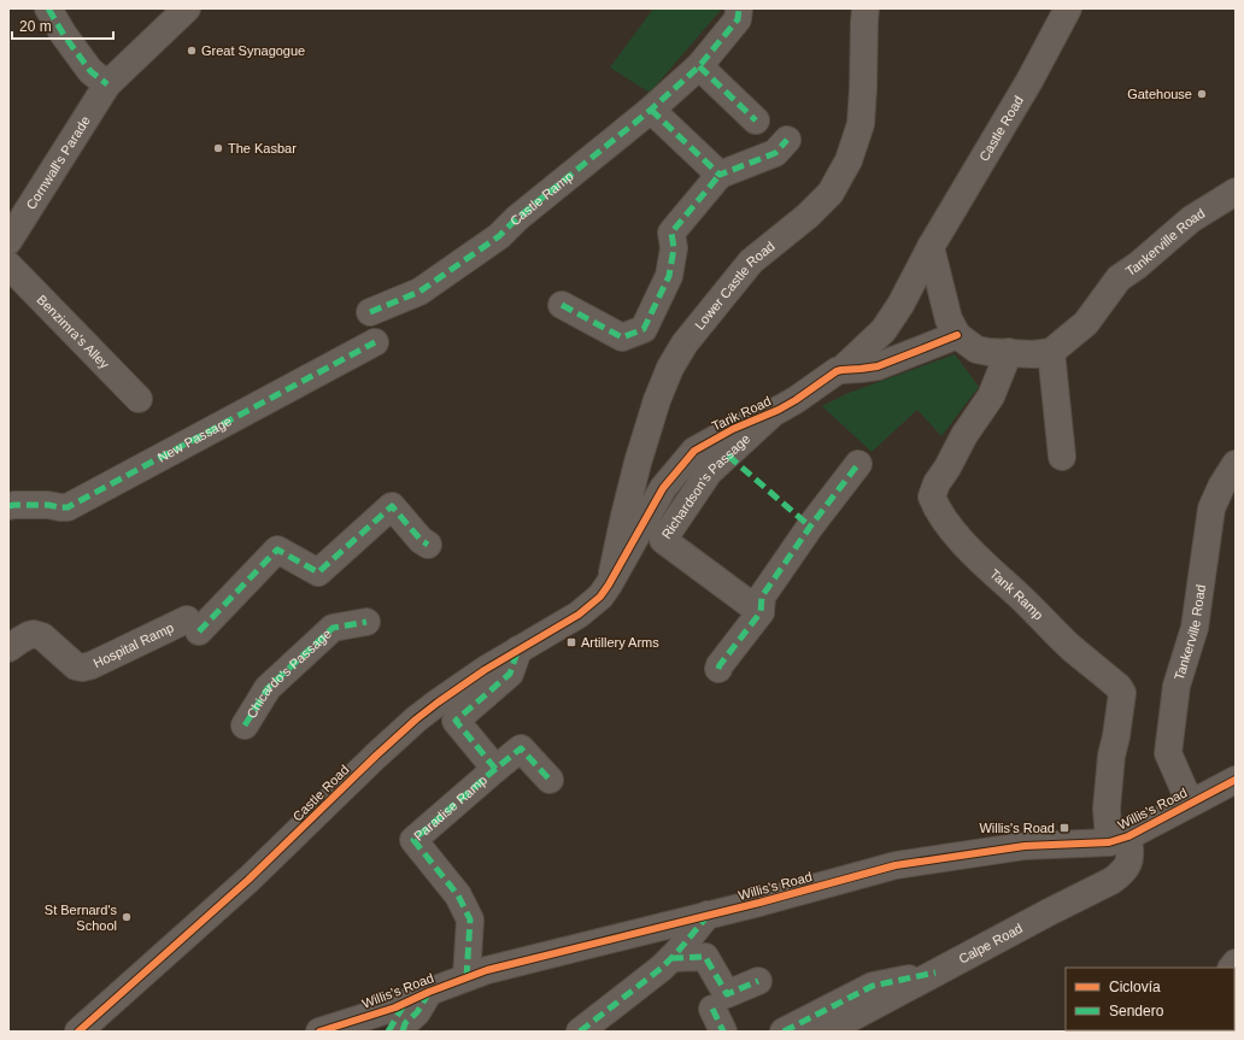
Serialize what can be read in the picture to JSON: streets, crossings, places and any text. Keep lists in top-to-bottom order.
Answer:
{
  "streets": {
    "street": [
      "Castle Road",
      "Cornwall's Parade",
      "Castle Ramp",
      "Tankerville Road",
      "Lower Castle Road",
      "Benzimra's Alley",
      "Tarik Road",
      "New Passage",
      "Richardson's Passage",
      "Tank Ramp",
      "Hospital Ramp",
      "Chicardo's Passage",
      "Paradise Ramp",
      "Willis’s Road",
      "Calpe Road"
    ]
  },
  "crossings": [
    ["Castle Road", "Lower Castle Road"],
    ["Castle Road", "Tarik Road"],
    ["Castle Road", "Paradise Ramp"],
    ["Tankerville Road", "Willis’s Road"],
    ["Lower Castle Road", "Tarik Road"],
    ["Tarik Road", "Richardson's Passage"],
    ["Tank Ramp", "Willis’s Road"],
    ["Tank Ramp", "Calpe Road"],
    ["Paradise Ramp", "Willis’s Road"],
    ["Willis’s Road", "Calpe Road"]
  ],
  "places": {
    "other": [
      "Great Synagogue",
      "Gatehouse",
      "The Kasbar",
      "St Bernard's School"
    ],
    "transit": ["Artillery Arms", "Willis's Road"]
  },
  "legend": ["Ciclovía", "Sendero"],
  "scale_bar": "20 m"
}
